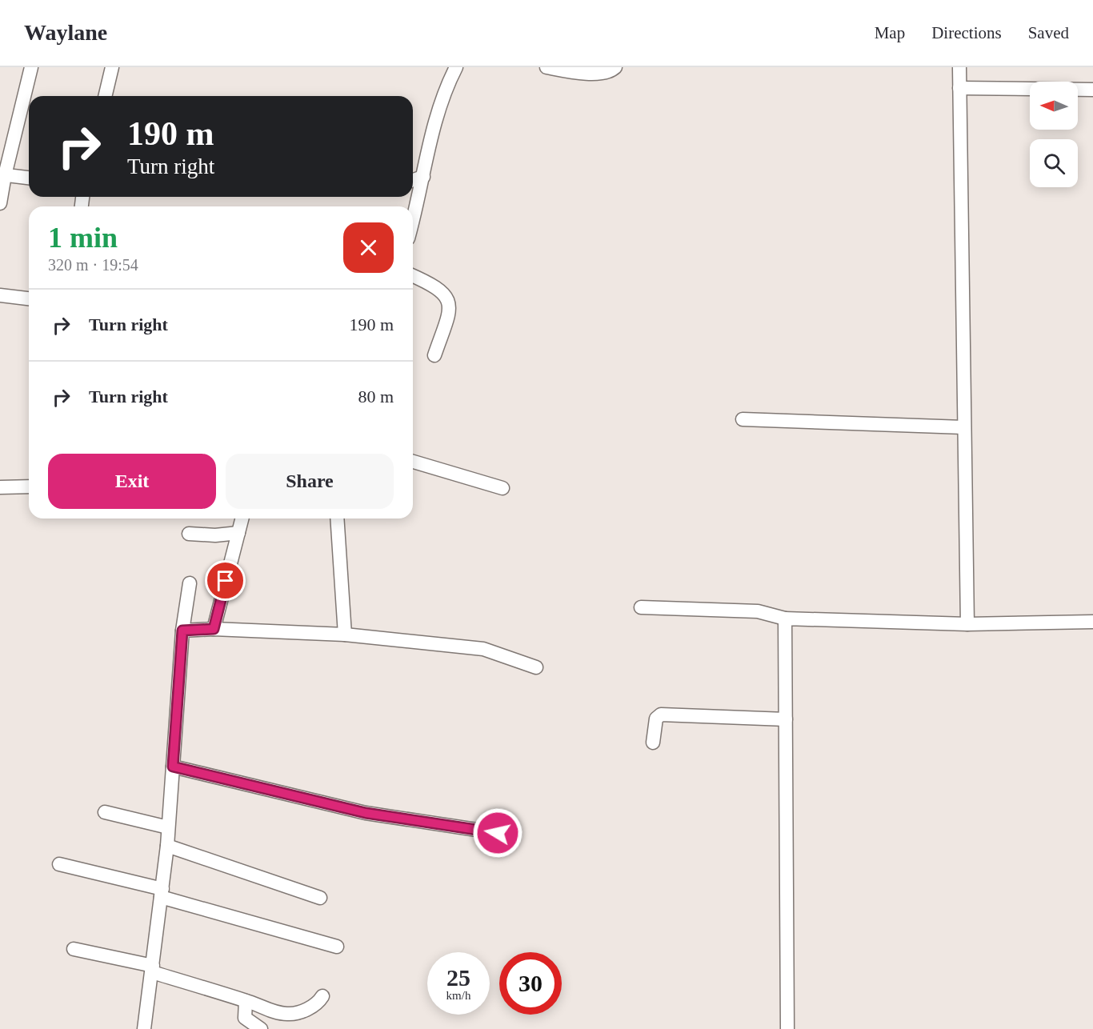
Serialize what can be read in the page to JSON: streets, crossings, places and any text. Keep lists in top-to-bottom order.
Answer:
{
  "north": "left",
  "page": {
    "header": "Waylane",
    "nav": ["Map", "Directions", "Saved"],
    "turn": ["190 m", "Turn right"],
    "heading": ["1 min", "320 m · 19:54"],
    "list": [
      {
        "name": "Turn right",
        "value": "190 m"
      },
      {
        "name": "Turn right",
        "value": "80 m"
      }
    ],
    "buttons": ["Exit", "Share"],
    "speed": "25 km/h",
    "limit": "30"
  }
}
